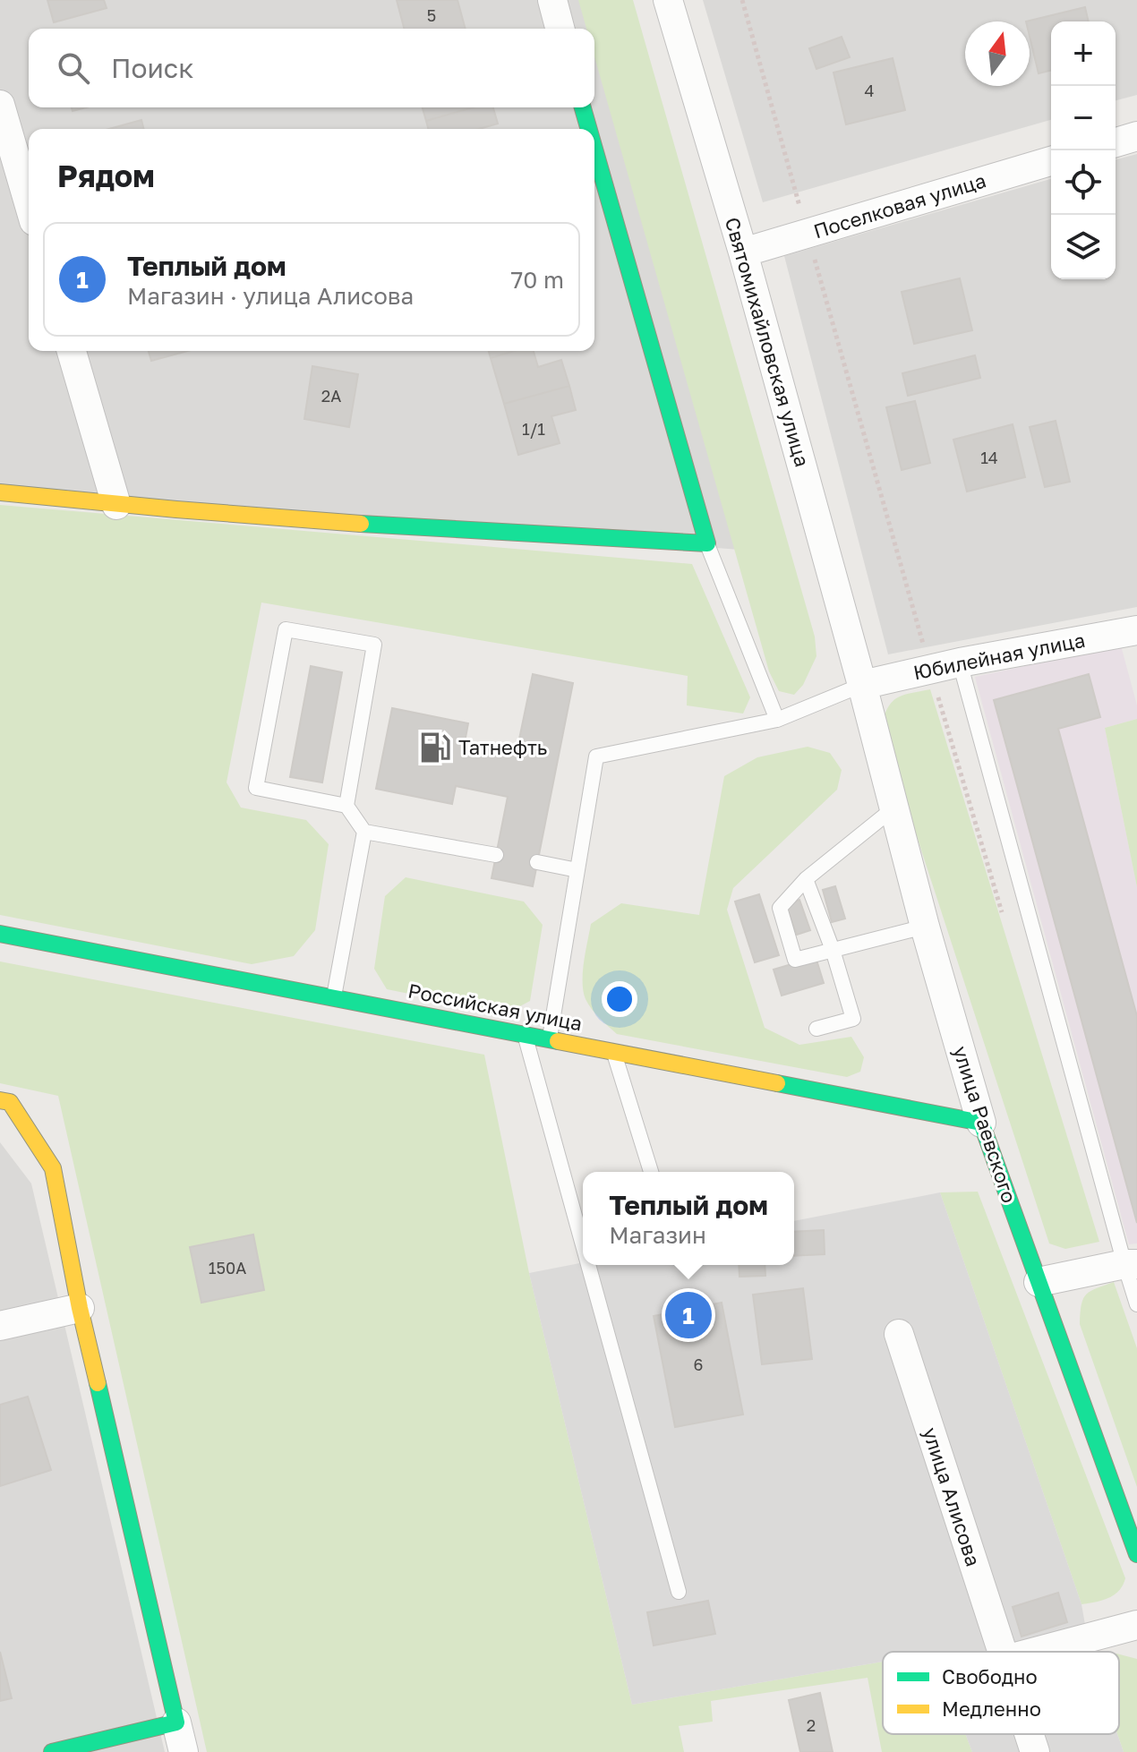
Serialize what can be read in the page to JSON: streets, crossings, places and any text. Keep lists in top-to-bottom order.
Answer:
{
  "streets": {
    "street": [
      "Поселковая улица",
      "Святомихайловская улица",
      "Юбилейная улица",
      "Российская улица",
      "улица Раевского",
      "улица Алисова"
    ]
  },
  "crossings": [
    ["Поселковая улица", "Святомихайловская улица"],
    ["Святомихайловская улица", "Юбилейная улица"],
    ["Святомихайловская улица", "улица Раевского"],
    ["Юбилейная улица", "улица Раевского"],
    ["Российская улица", "улица Раевского"]
  ],
  "places": {
    "fuel station": ["Татнефть"]
  },
  "house_numbers": [
    "5",
    "4",
    "2А",
    "1/1",
    "14",
    "150А",
    "6",
    "2"
  ],
  "legend": ["Свободно", "Медленно"],
  "north": "top",
  "page": {
    "map_buttons": ["+", "−"],
    "search": "Поиск",
    "heading": "Рядом",
    "list": [
      {
        "mark": "1",
        "name": "Теплый дом",
        "note": "Магазин · улица Алисова",
        "value": "70 m"
      }
    ],
    "popup": ["Теплый дом", "Магазин"],
    "pins": "1"
  }
}
